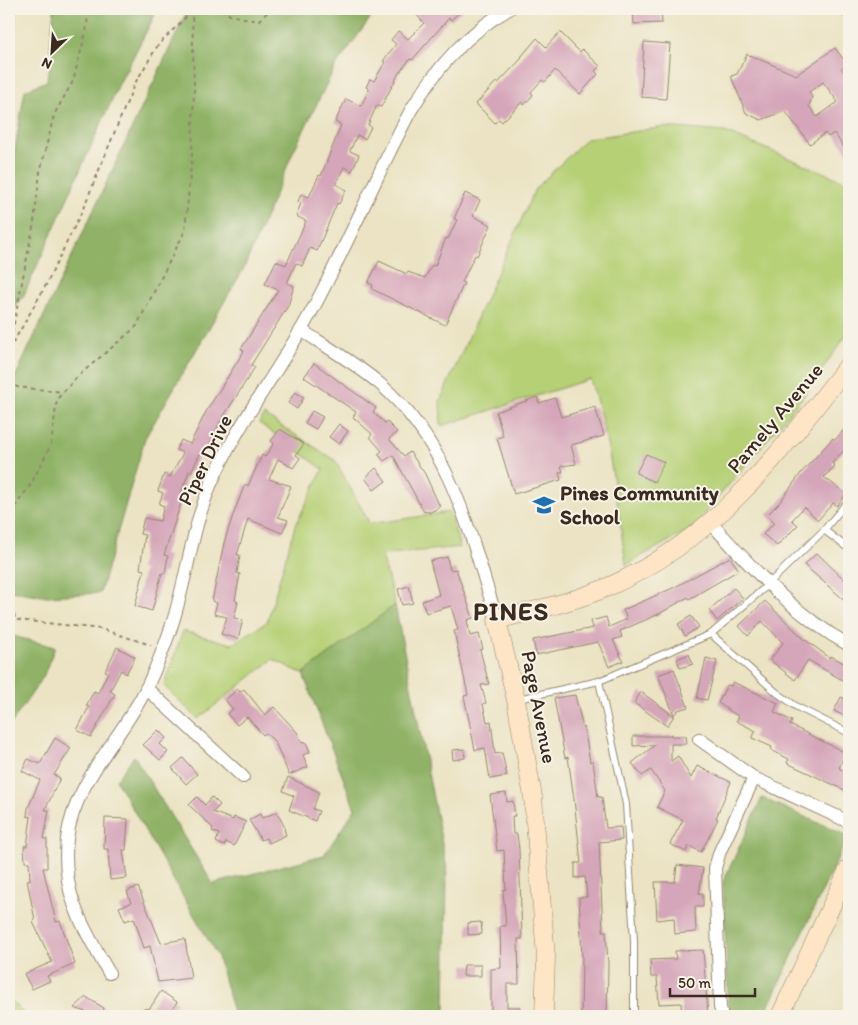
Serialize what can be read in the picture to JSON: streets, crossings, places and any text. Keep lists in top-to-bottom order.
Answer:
{
  "streets": {
    "street": ["Pamely Avenue", "Piper Drive", "Page Avenue"]
  },
  "crossings": [
    ["Pamely Avenue", "Page Avenue"],
    ["Piper Drive", "Page Avenue"]
  ],
  "districts": ["PINES"],
  "places": {
    "school or university": ["Pines Community School"]
  },
  "scale_bar": "50 m",
  "north": "bottom left"
}
